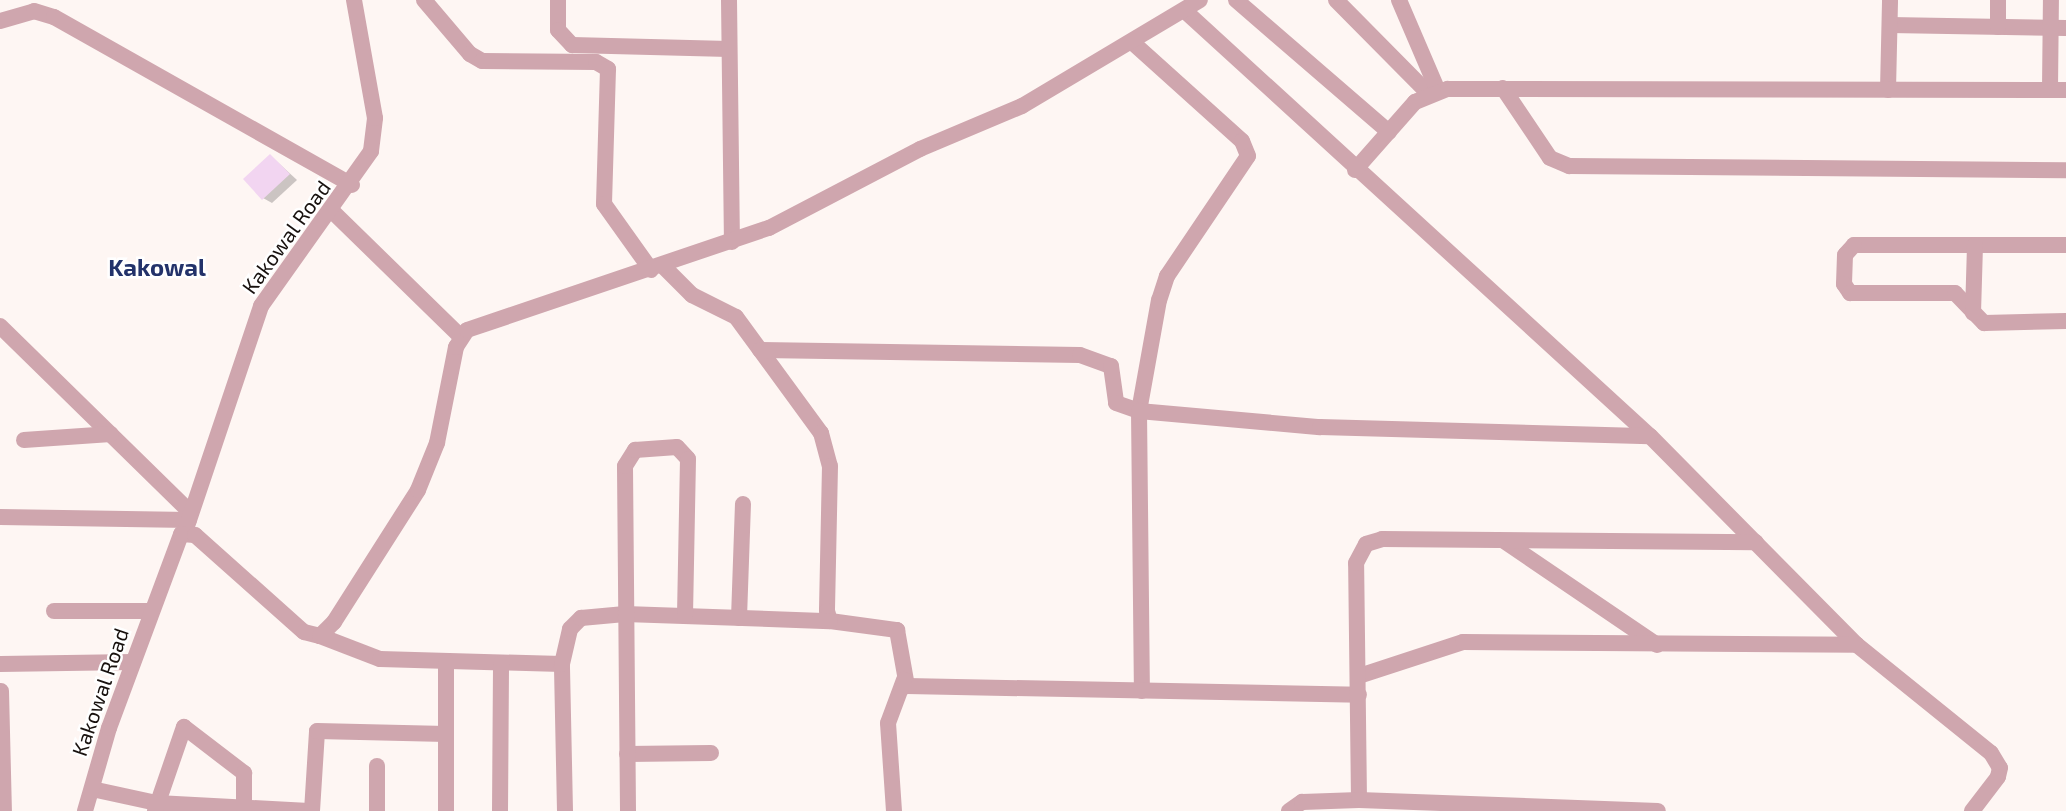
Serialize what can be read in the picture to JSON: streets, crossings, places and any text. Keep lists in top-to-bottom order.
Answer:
{
  "streets": {
    "street": ["Kakowal Road"]
  },
  "districts": ["Kakowal"]
}
